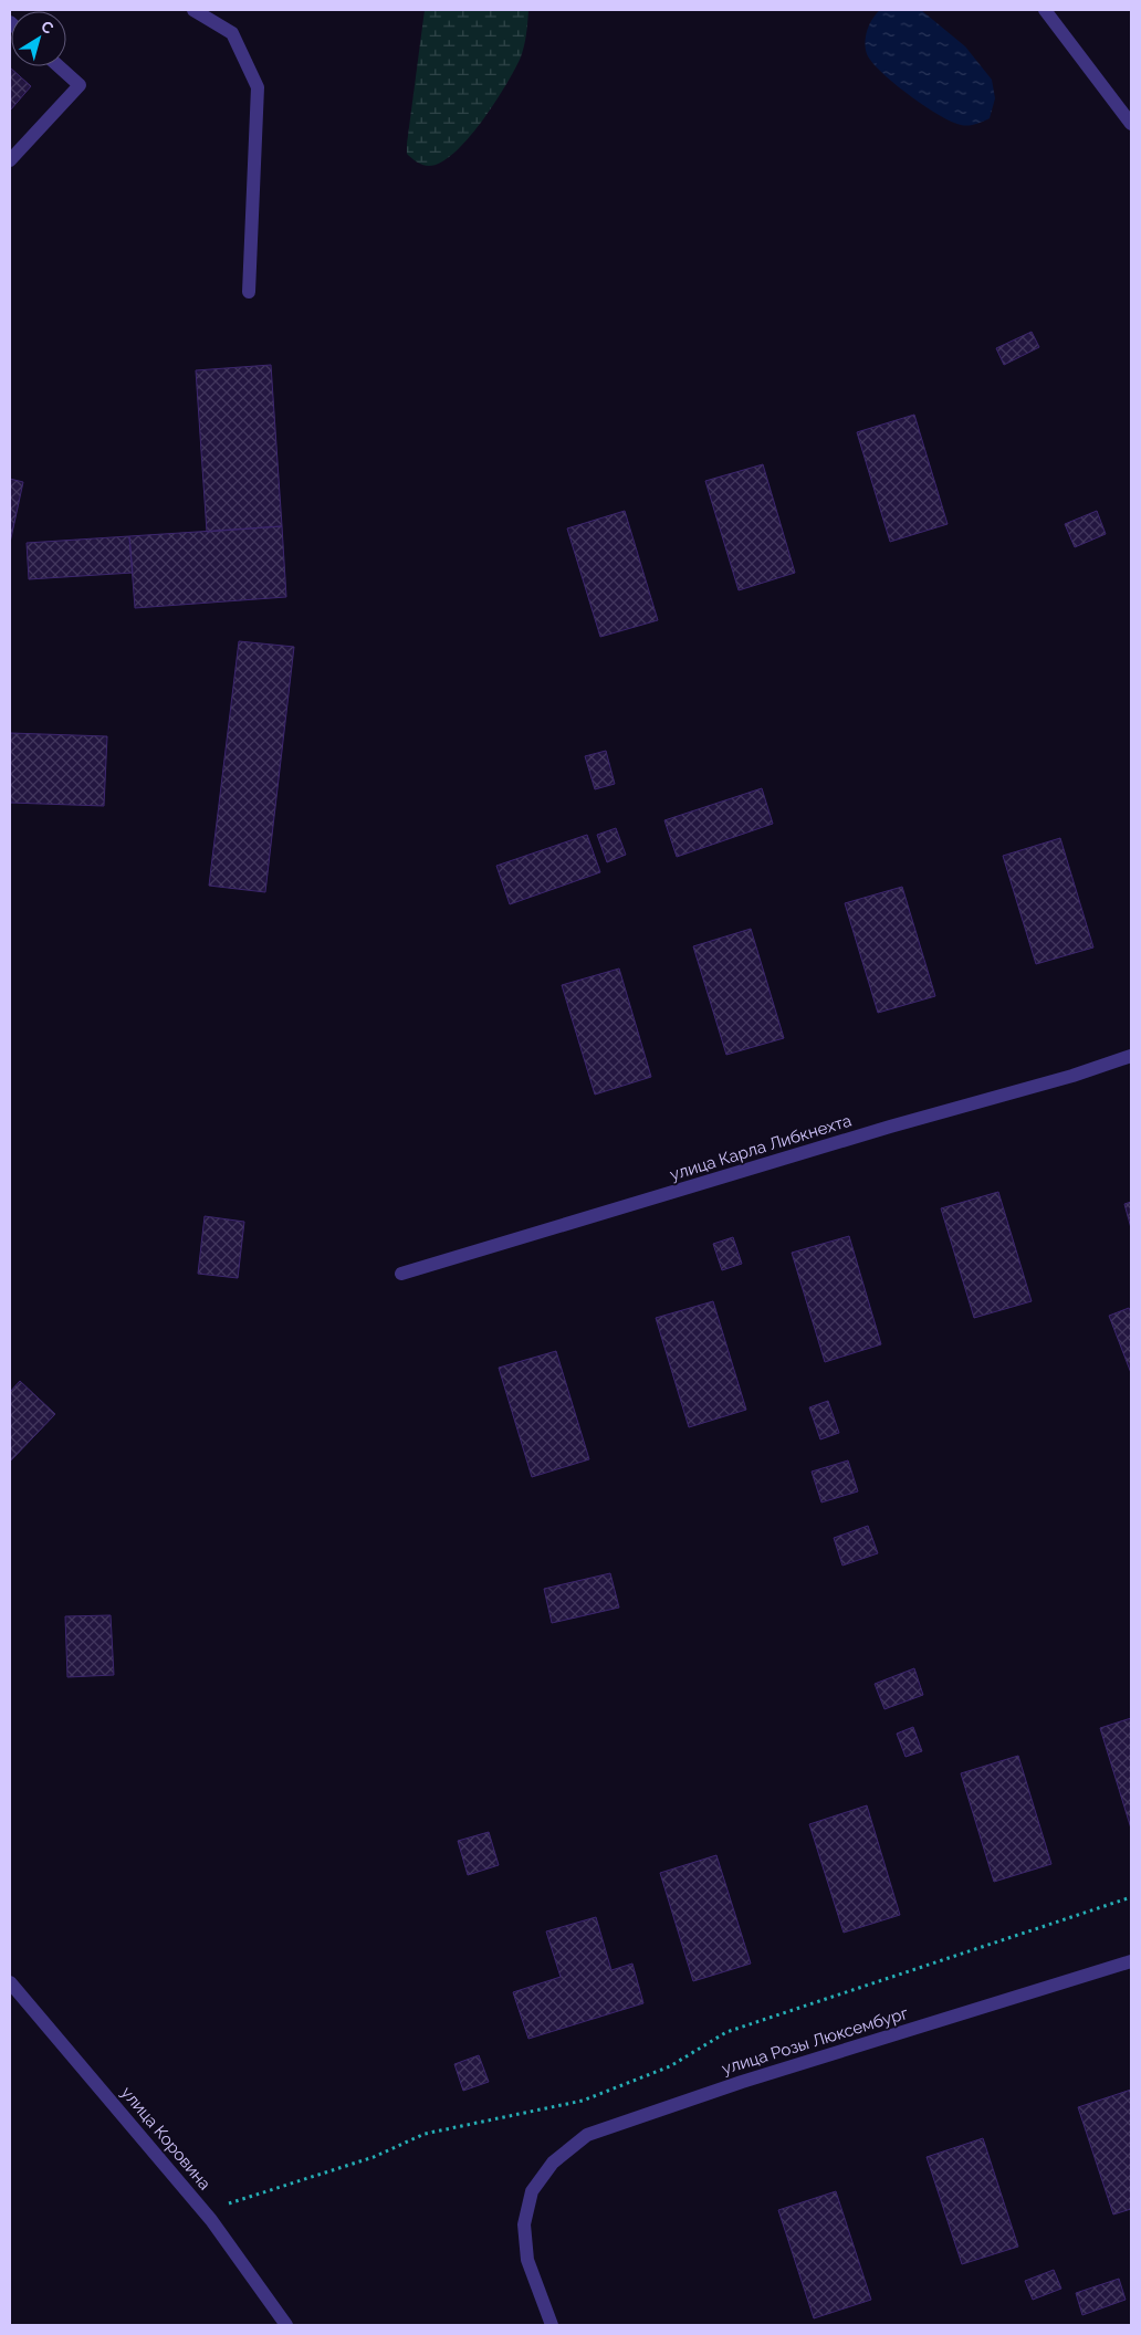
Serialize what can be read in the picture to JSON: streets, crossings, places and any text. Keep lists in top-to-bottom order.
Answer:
{
  "streets": {
    "street": ["улица Карла Либкнехта", "улица Розы Люксембург", "улица Коровина"]
  },
  "north": "top right"
}
